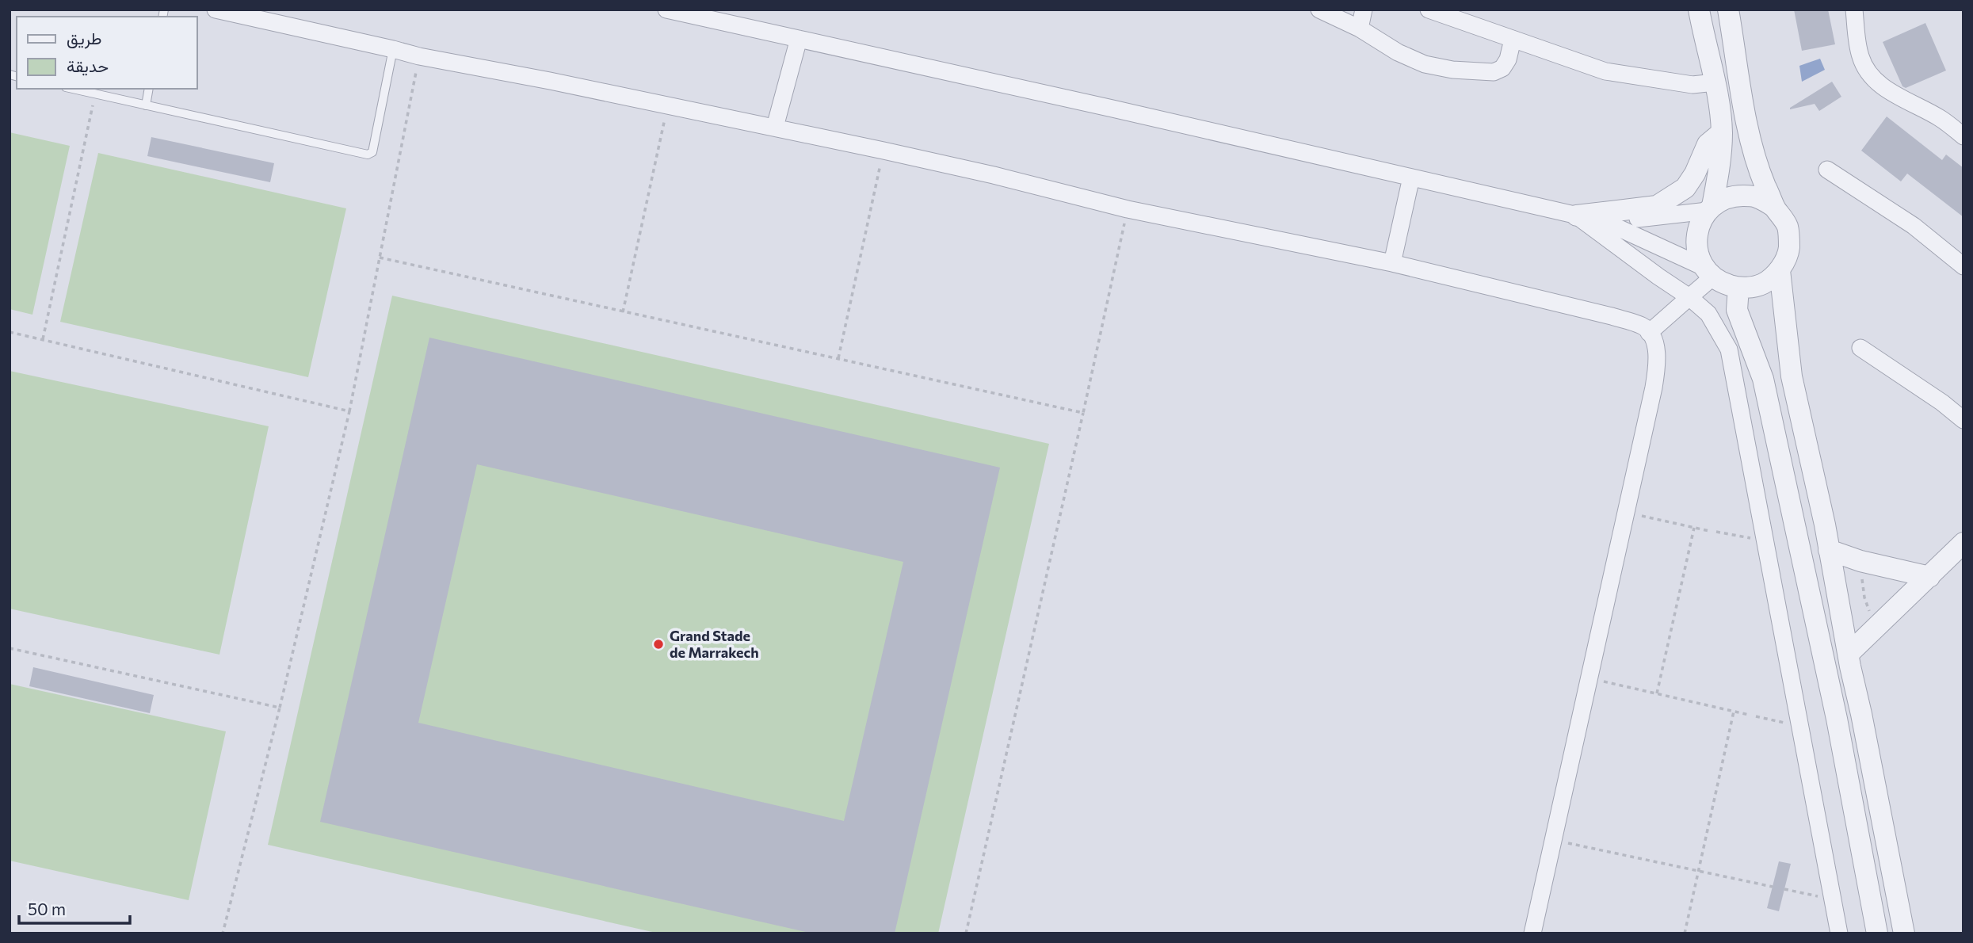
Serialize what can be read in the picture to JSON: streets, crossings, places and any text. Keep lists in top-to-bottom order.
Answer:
{
  "places": ["Grand Stade de Marrakech"],
  "legend": ["طريق", "حديقة"],
  "scale_bar": "50 m"
}
